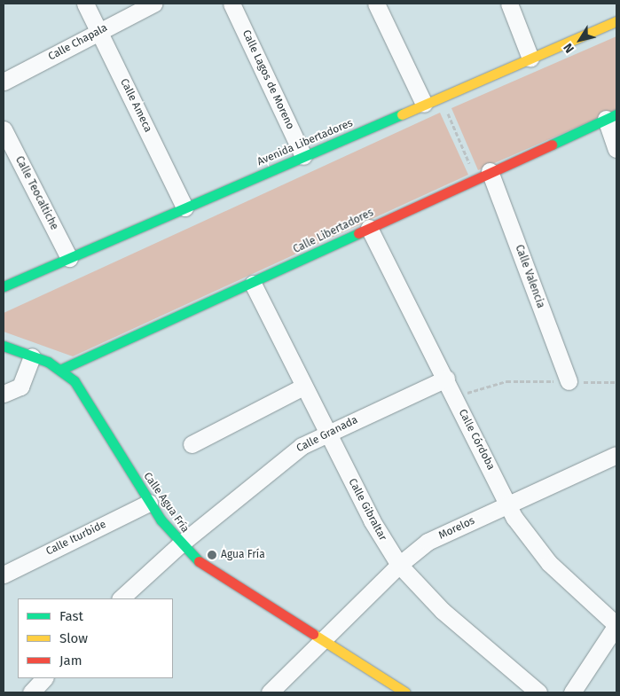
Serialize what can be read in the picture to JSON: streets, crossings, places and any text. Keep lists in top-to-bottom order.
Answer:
{
  "streets": {
    "street": [
      "Calle Chapala",
      "Calle Lagos de Moreno",
      "Calle Ameca",
      "Avenida Libertadores",
      "Calle Teocaltiche",
      "Calle Libertadores",
      "Calle Valencia",
      "Calle Granada",
      "Calle Córdoba",
      "Calle Agua Fría",
      "Calle Gibraltar",
      "Morelos",
      "Calle Iturbide"
    ]
  },
  "crossings": [
    ["Calle Chapala", "Calle Ameca"],
    ["Calle Lagos de Moreno", "Avenida Libertadores"],
    ["Calle Ameca", "Avenida Libertadores"],
    ["Avenida Libertadores", "Calle Teocaltiche"],
    ["Calle Libertadores", "Calle Valencia"],
    ["Calle Libertadores", "Calle Córdoba"],
    ["Calle Libertadores", "Calle Agua Fría"],
    ["Calle Libertadores", "Calle Gibraltar"],
    ["Calle Granada", "Calle Córdoba"],
    ["Calle Granada", "Calle Agua Fría"],
    ["Calle Granada", "Calle Gibraltar"],
    ["Calle Córdoba", "Morelos"],
    ["Calle Agua Fría", "Morelos"],
    ["Calle Agua Fría", "Calle Iturbide"],
    ["Calle Gibraltar", "Morelos"]
  ],
  "places": ["Agua Fría"],
  "legend": ["Fast", "Slow", "Jam"],
  "north": "bottom left"
}
